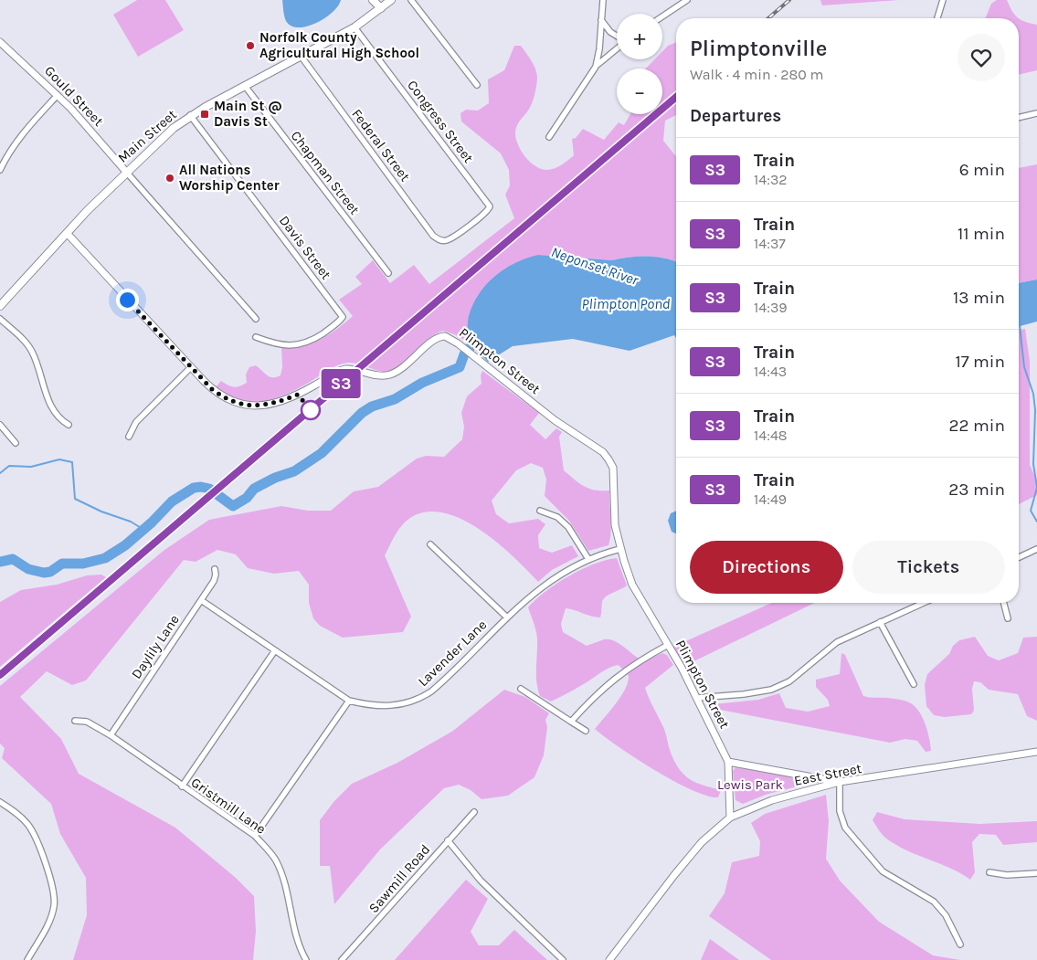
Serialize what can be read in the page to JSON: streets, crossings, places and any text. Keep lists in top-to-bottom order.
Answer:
{
  "streets": {
    "main road": ["Main Street"],
    "street": [
      "Gould Street",
      "Congress Street",
      "Federal Street",
      "Chapman Street",
      "Davis Street",
      "Plimpton Street",
      "Daylily Lane",
      "Lavender Lane",
      "East Street",
      "Gristmill Lane",
      "Sawmill Road"
    ]
  },
  "crossings": [
    ["Gould Street", "Main Street"],
    ["Congress Street", "Main Street"],
    ["Congress Street", "Federal Street"],
    ["Main Street", "Federal Street"],
    ["Main Street", "Chapman Street"],
    ["Main Street", "Davis Street"],
    ["Main Street", "Plimpton Street"],
    ["Plimpton Street", "Lavender Lane"],
    ["Plimpton Street", "East Street"],
    ["Daylily Lane", "Lavender Lane"],
    ["Daylily Lane", "Gristmill Lane"]
  ],
  "water": ["Neponset River", "Plimpton Pond"],
  "parks": ["Lewis Park"],
  "places": {
    "other": ["Norfolk County Agricultural High School", "All Nations Worship Center"],
    "transit": ["Main St @ Davis St"]
  },
  "page": {
    "on_map": "S3",
    "map_buttons": ["+", "−"],
    "heading": [
      ["Plimptonville", "Walk · 4 min · 280 m"],
      "Departures"
    ],
    "list": [
      {
        "mark": "S3",
        "name": "Train",
        "note": "14:32",
        "value": "6 min"
      },
      {
        "mark": "S3",
        "name": "Train",
        "note": "14:37",
        "value": "11 min"
      },
      {
        "mark": "S3",
        "name": "Train",
        "note": "14:39",
        "value": "13 min"
      },
      {
        "mark": "S3",
        "name": "Train",
        "note": "14:43",
        "value": "17 min"
      },
      {
        "mark": "S3",
        "name": "Train",
        "note": "14:48",
        "value": "22 min"
      },
      {
        "mark": "S3",
        "name": "Train",
        "note": "14:49",
        "value": "23 min"
      }
    ],
    "buttons": ["Directions", "Tickets"]
  }
}
